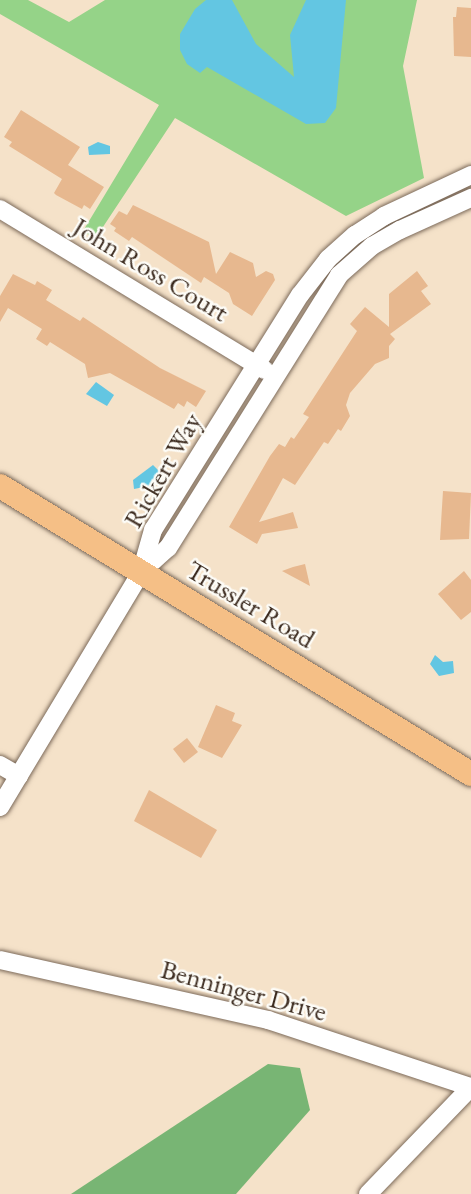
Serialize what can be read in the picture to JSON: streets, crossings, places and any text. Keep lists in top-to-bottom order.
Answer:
{
  "streets": {
    "main road": ["Trussler Road"],
    "street": ["John Ross Court", "Rickert Way", "Benninger Drive"]
  },
  "crossings": [
    ["John Ross Court", "Rickert Way"],
    ["Rickert Way", "Trussler Road"]
  ]
}
